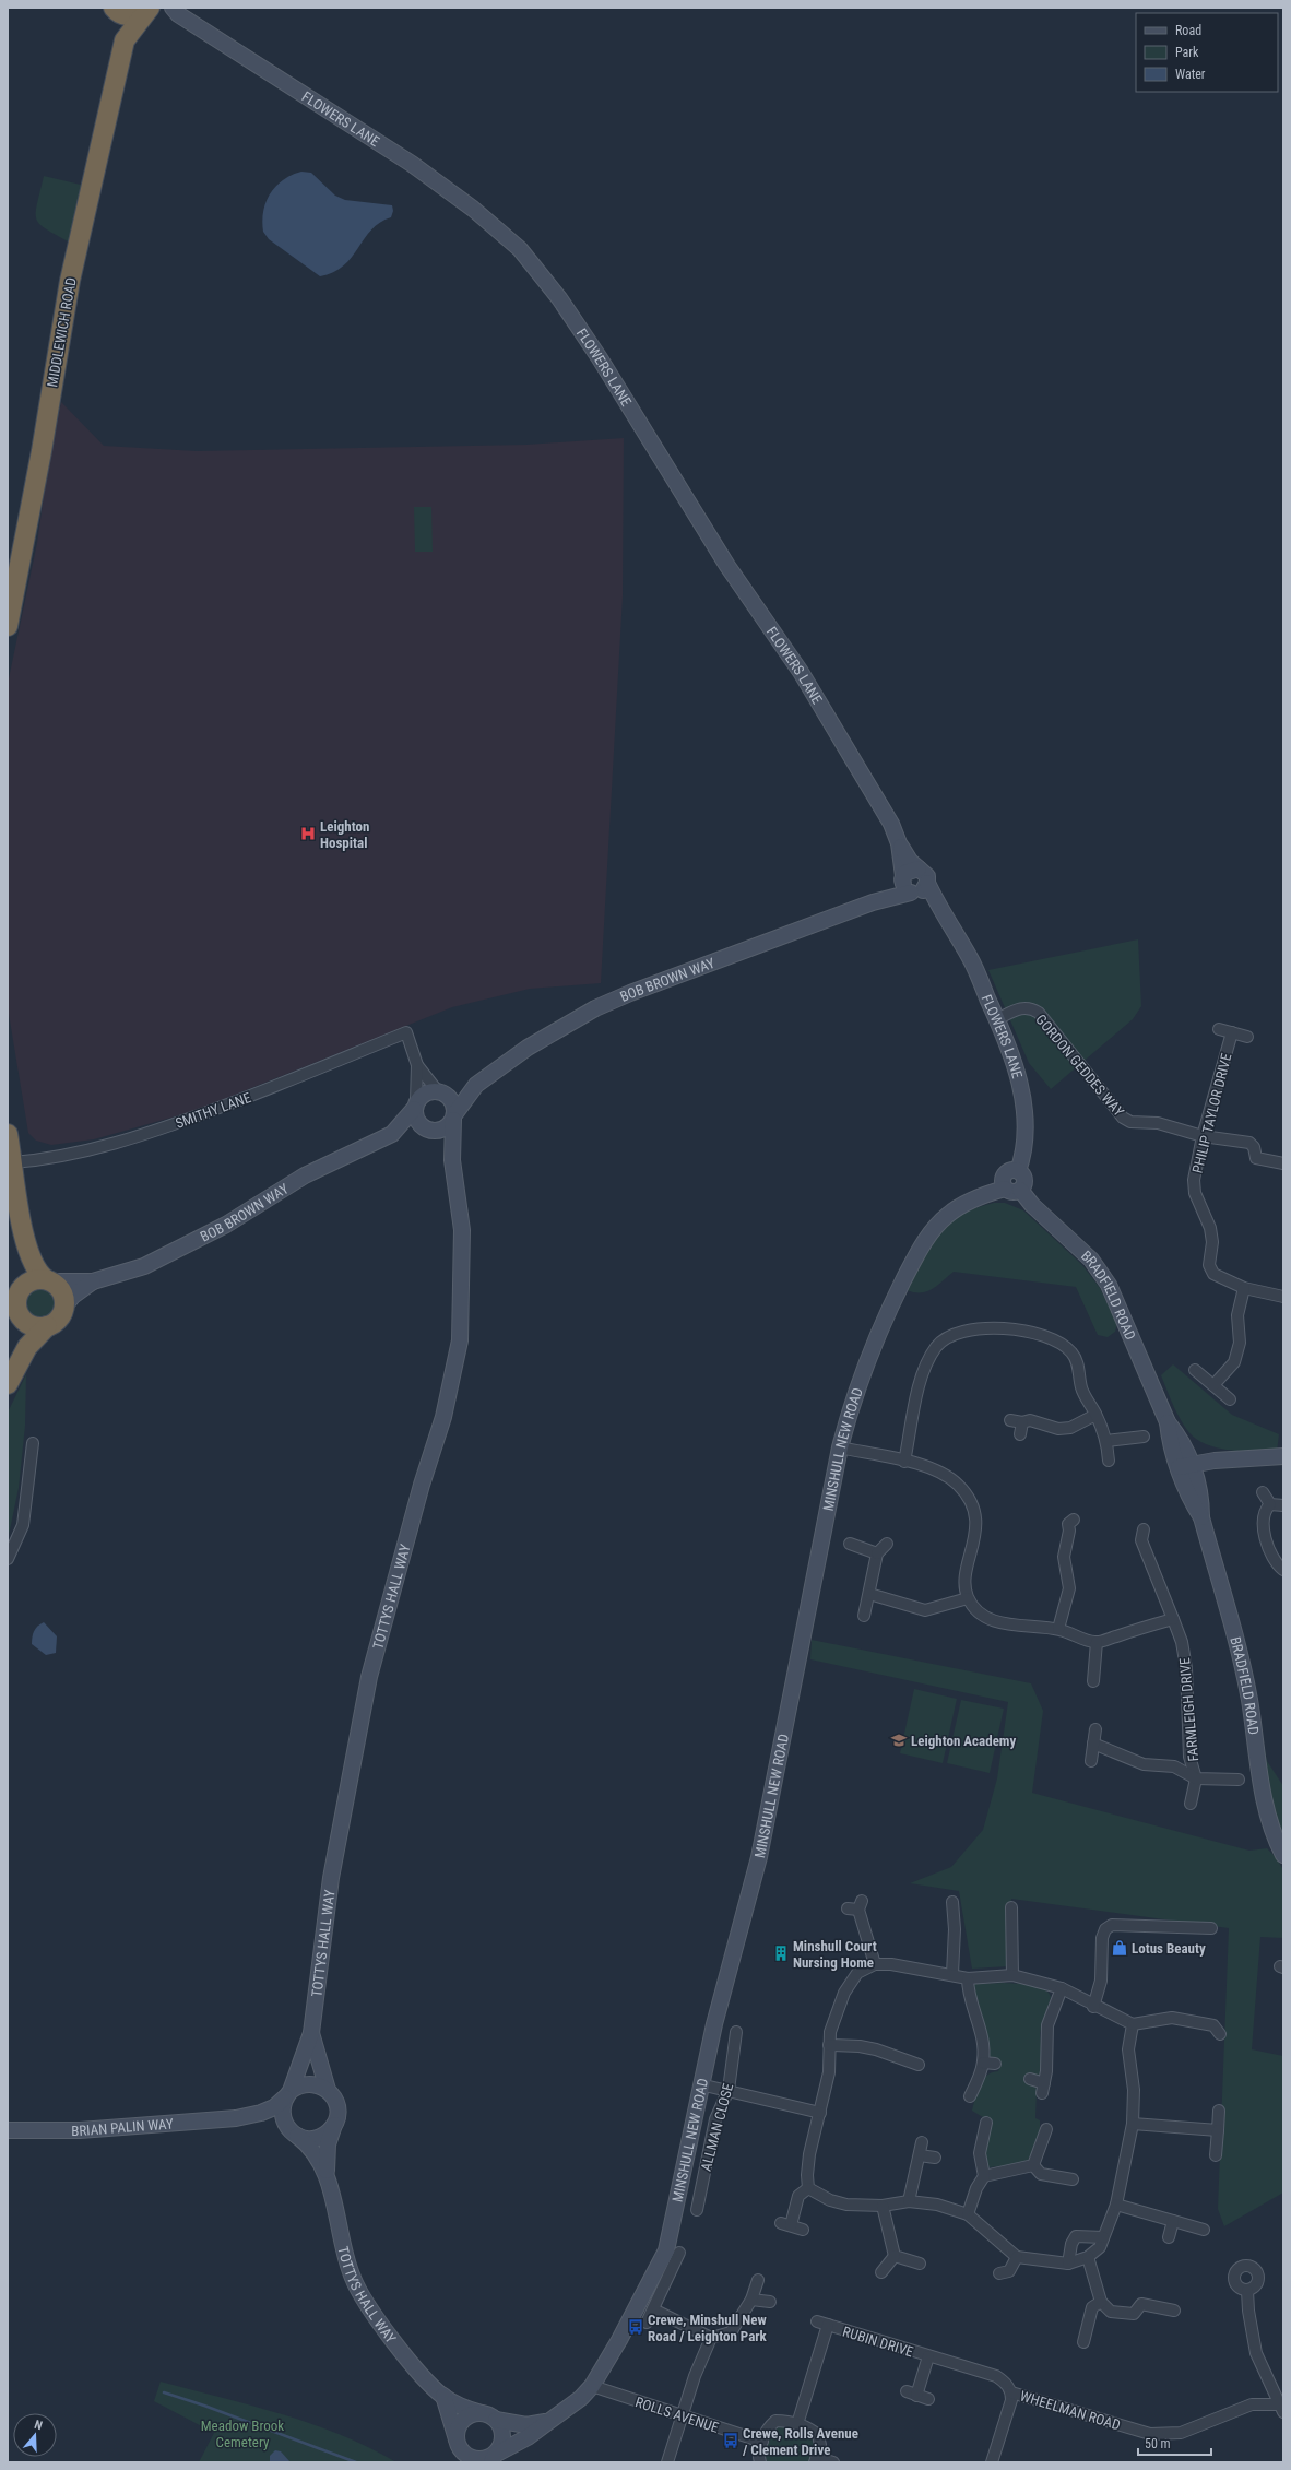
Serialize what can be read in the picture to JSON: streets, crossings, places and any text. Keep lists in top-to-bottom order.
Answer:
{
  "streets": {
    "highway": ["MIDDLEWICH ROAD"],
    "street": [
      "FLOWERS LANE",
      "BOB BROWN WAY",
      "GORDON GEDDES WAY",
      "SMITHY LANE",
      "PHILIP TAYLOR DRIVE",
      "BRADFIELD ROAD",
      "MINSHULL NEW ROAD",
      "TOTTYS HALL WAY",
      "FARMLEIGH DRIVE",
      "BRIAN PALIN WAY",
      "ALLMAN CLOSE",
      "RUBIN DRIVE",
      "WHEELMAN ROAD",
      "ROLLS AVENUE"
    ]
  },
  "crossings": [
    ["FLOWERS LANE", "MIDDLEWICH ROAD"],
    ["FLOWERS LANE", "BOB BROWN WAY"],
    ["FLOWERS LANE", "GORDON GEDDES WAY"],
    ["FLOWERS LANE", "BRADFIELD ROAD"],
    ["FLOWERS LANE", "MINSHULL NEW ROAD"],
    ["BOB BROWN WAY", "TOTTYS HALL WAY"],
    ["GORDON GEDDES WAY", "PHILIP TAYLOR DRIVE"],
    ["BRADFIELD ROAD", "MINSHULL NEW ROAD"],
    ["MINSHULL NEW ROAD", "TOTTYS HALL WAY"],
    ["MINSHULL NEW ROAD", "ROLLS AVENUE"],
    ["TOTTYS HALL WAY", "BRIAN PALIN WAY"],
    ["RUBIN DRIVE", "WHEELMAN ROAD"]
  ],
  "parks": ["Meadow Brook Cemetery"],
  "places": {
    "hospital": ["Leighton Hospital"],
    "school or university": ["Leighton Academy"],
    "shop": ["Lotus Beauty"],
    "building": ["Minshull Court Nursing Home"],
    "bus stop": ["Crewe, Minshull New Road / Leighton Park", "Crewe, Rolls Avenue / Clement Drive"]
  },
  "legend": ["Road", "Park", "Water"],
  "scale_bar": "50 m",
  "north": "top"
}
